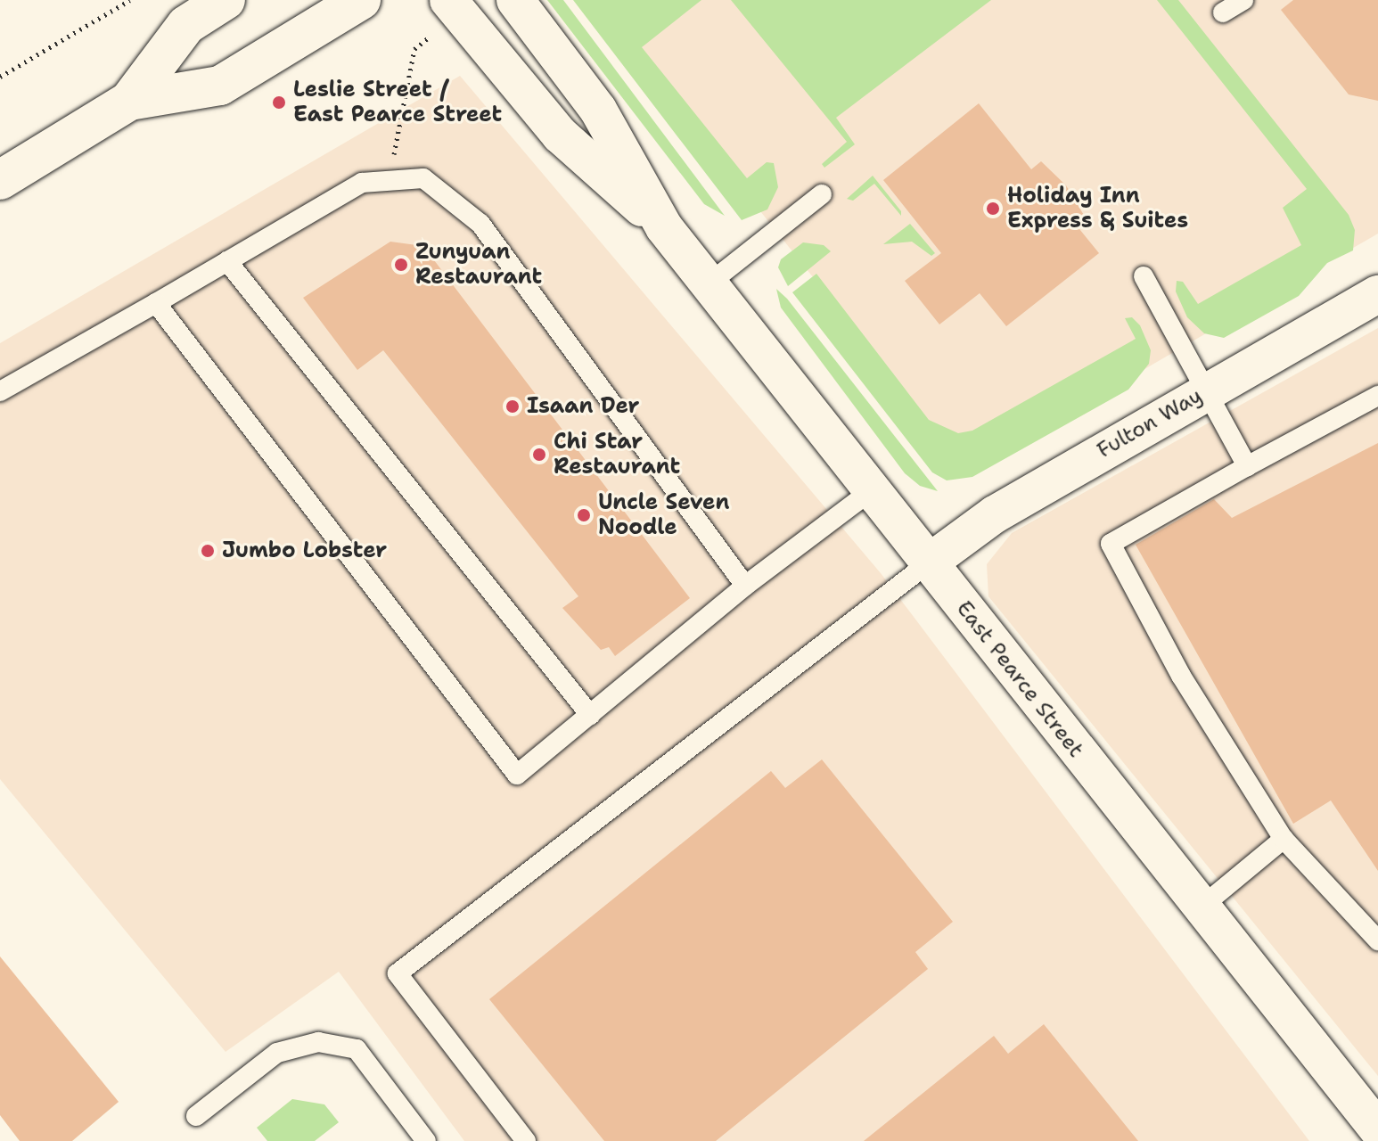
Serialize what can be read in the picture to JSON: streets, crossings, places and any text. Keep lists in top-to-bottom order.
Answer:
{
  "streets": {
    "street": ["Fulton Way", "East Pearce Street"]
  },
  "crossings": [
    ["Fulton Way", "East Pearce Street"]
  ],
  "places": [
    "Leslie Street / East Pearce Street",
    "Holiday Inn Express & Suites",
    "Zunyuan Restaurant",
    "Isaan Der",
    "Chi Star Restaurant",
    "Uncle Seven Noodle",
    "Jumbo Lobster"
  ]
}
